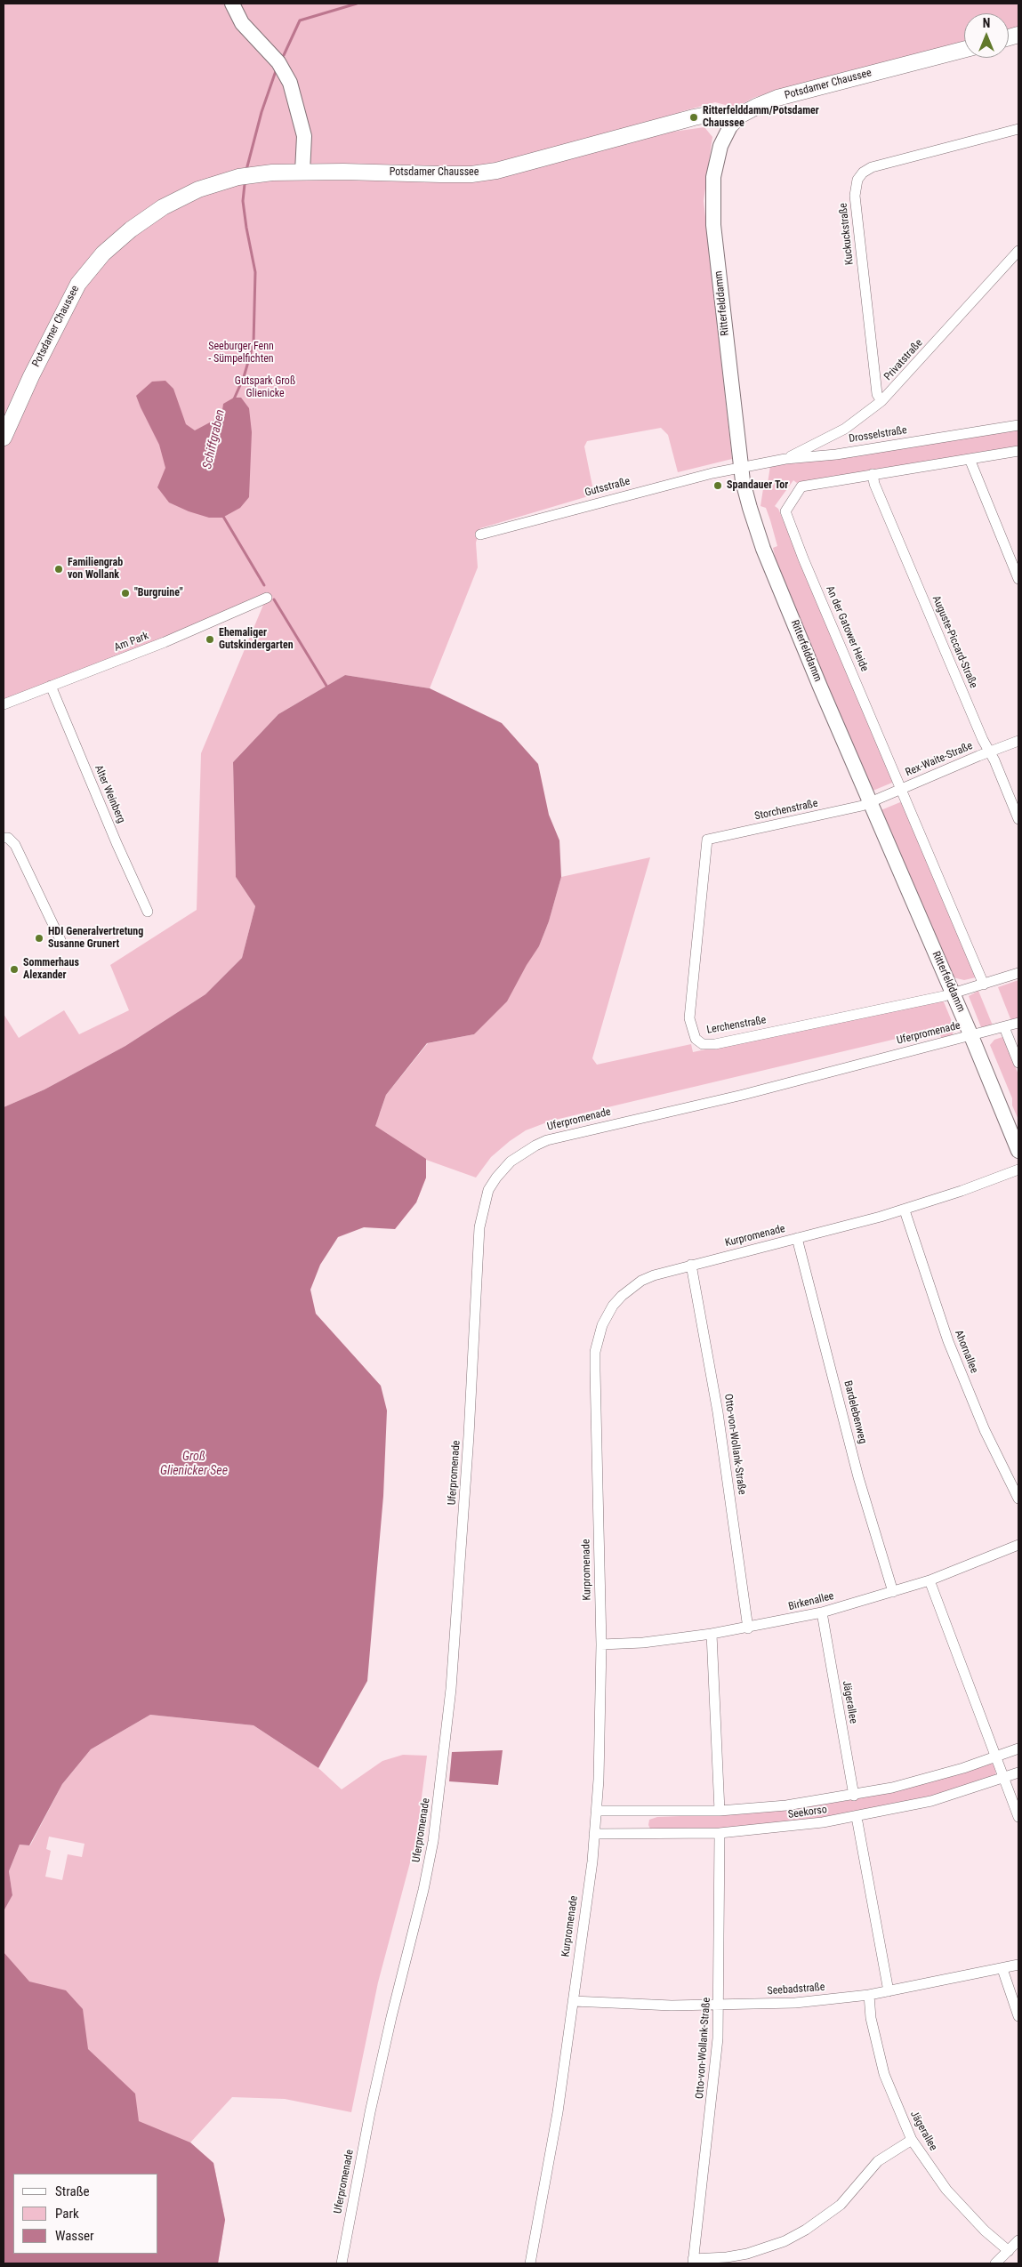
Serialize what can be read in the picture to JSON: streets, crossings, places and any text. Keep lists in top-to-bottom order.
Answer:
{
  "streets": {
    "main road": ["Potsdamer Chaussee", "Ritterfelddamm"],
    "street": [
      "Kuckuckstraße",
      "Privatstraße",
      "Drosselstraße",
      "Gutsstraße",
      "An der Gatower Heide",
      "Am Park",
      "Auguste-Piccard-Straße",
      "Rex-Waite-Straße",
      "Alter Weinberg",
      "Storchenstraße",
      "Lerchenstraße",
      "Uferpromenade",
      "Kurpromenade",
      "Ahornallee",
      "Bardelebenweg",
      "Otto-von-Wollank-Straße",
      "Birkenallee",
      "Jägerallee",
      "Seekorso",
      "Seebadstraße"
    ]
  },
  "crossings": [
    ["Potsdamer Chaussee", "Ritterfelddamm"],
    ["Kuckuckstraße", "Privatstraße"],
    ["Ritterfelddamm", "Drosselstraße"],
    ["Ritterfelddamm", "Gutsstraße"],
    ["Ritterfelddamm", "Rex-Waite-Straße"],
    ["Ritterfelddamm", "Storchenstraße"],
    ["Ritterfelddamm", "Lerchenstraße"],
    ["Ritterfelddamm", "Uferpromenade"],
    ["Privatstraße", "Drosselstraße"],
    ["Drosselstraße", "Gutsstraße"],
    ["An der Gatower Heide", "Auguste-Piccard-Straße"],
    ["An der Gatower Heide", "Rex-Waite-Straße"],
    ["An der Gatower Heide", "Lerchenstraße"],
    ["Am Park", "Alter Weinberg"],
    ["Auguste-Piccard-Straße", "Rex-Waite-Straße"],
    ["Rex-Waite-Straße", "Storchenstraße"],
    ["Storchenstraße", "Lerchenstraße"],
    ["Kurpromenade", "Ahornallee"],
    ["Kurpromenade", "Bardelebenweg"],
    ["Kurpromenade", "Otto-von-Wollank-Straße"],
    ["Kurpromenade", "Birkenallee"],
    ["Kurpromenade", "Seekorso"],
    ["Kurpromenade", "Seebadstraße"],
    ["Bardelebenweg", "Birkenallee"],
    ["Otto-von-Wollank-Straße", "Birkenallee"],
    ["Otto-von-Wollank-Straße", "Seekorso"],
    ["Otto-von-Wollank-Straße", "Seebadstraße"],
    ["Birkenallee", "Jägerallee"],
    ["Jägerallee", "Seekorso"],
    ["Jägerallee", "Seebadstraße"]
  ],
  "water": ["Schiffgraben", "Groß Glienicker See"],
  "parks": ["Seeburger Fenn - Sümpelfichten", "Gutspark Groß Glienicke"],
  "places": [
    "Ritterfelddamm/Potsdamer Chaussee",
    "Spandauer Tor",
    "Familiengrab von Wollank",
    "\"Burgruine\"",
    "Ehemaliger Gutskindergarten",
    "HDI Generalvertretung Susanne Grunert",
    "Sommerhaus Alexander"
  ],
  "legend": ["Straße", "Park", "Wasser"],
  "north": "top"
}
